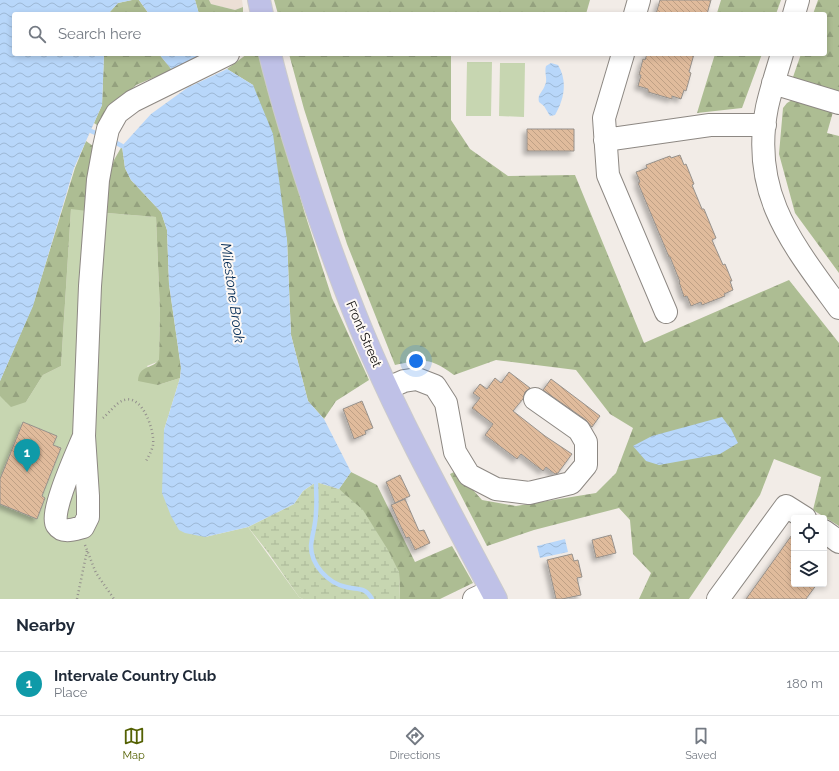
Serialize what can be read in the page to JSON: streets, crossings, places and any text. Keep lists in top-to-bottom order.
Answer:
{
  "streets": {
    "main road": ["Front Street"]
  },
  "water": ["Milestone Brook"],
  "page": {
    "search": "Search here",
    "pins": "1",
    "heading": "Nearby",
    "list": [
      {
        "mark": "1",
        "name": "Intervale Country Club",
        "note": "Place",
        "value": "180 m"
      }
    ],
    "nav": ["Map", "Directions", "Saved"]
  }
}
